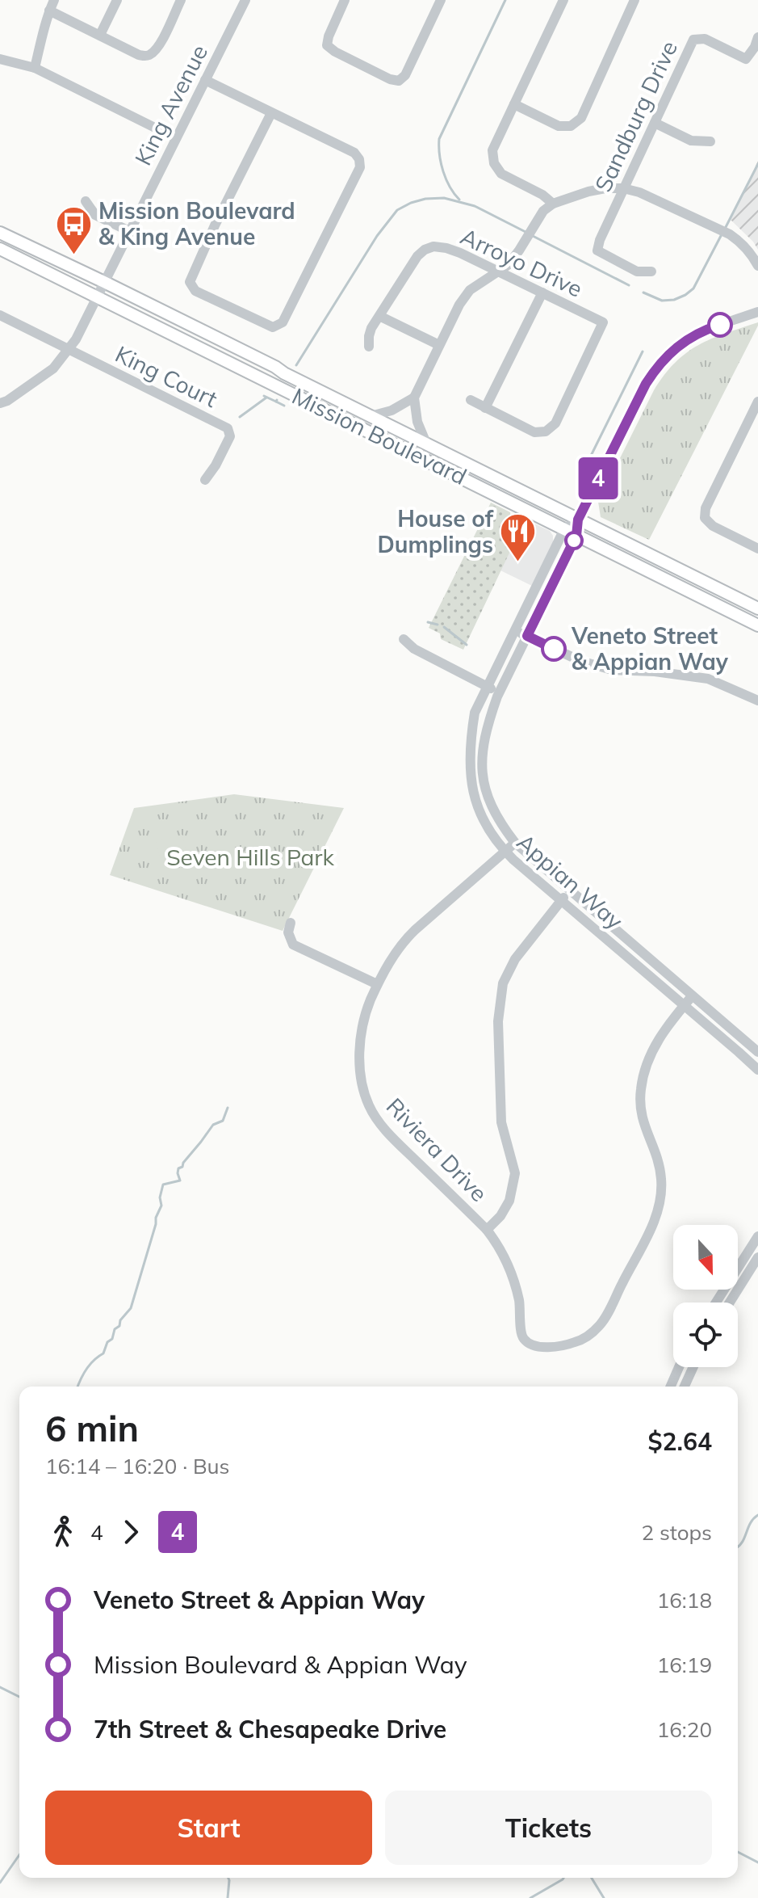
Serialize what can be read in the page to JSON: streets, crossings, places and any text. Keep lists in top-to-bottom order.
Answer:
{
  "streets": {
    "main road": ["Mission Boulevard"],
    "street": [
      "King Avenue",
      "Sandburg Drive",
      "Arroyo Drive",
      "King Court",
      "Appian Way",
      "Riviera Drive"
    ]
  },
  "crossings": [
    ["King Avenue", "King Court"],
    ["King Avenue", "Mission Boulevard"],
    ["Mission Boulevard", "Appian Way"],
    ["Appian Way", "Riviera Drive"]
  ],
  "parks": ["Seven Hills Park"],
  "places": {
    "bus stop": ["Mission Boulevard & King Avenue"],
    "restaurant": ["House of Dumplings"],
    "other": ["Veneto Street & Appian Way"]
  },
  "lines": ["bus line 4"],
  "north": "bottom",
  "page": {
    "on_map": "4",
    "heading": ["6 min", "16:14 – 16:20 · Bus", "$2.64"],
    "legs": ["4", "4", "2 stops"],
    "list": [
      {
        "name": "Veneto Street & Appian Way",
        "value": "16:18"
      },
      {
        "name": "Mission Boulevard & Appian Way",
        "value": "16:19"
      },
      {
        "name": "7th Street & Chesapeake Drive",
        "value": "16:20"
      }
    ],
    "buttons": ["Start", "Tickets"]
  }
}
